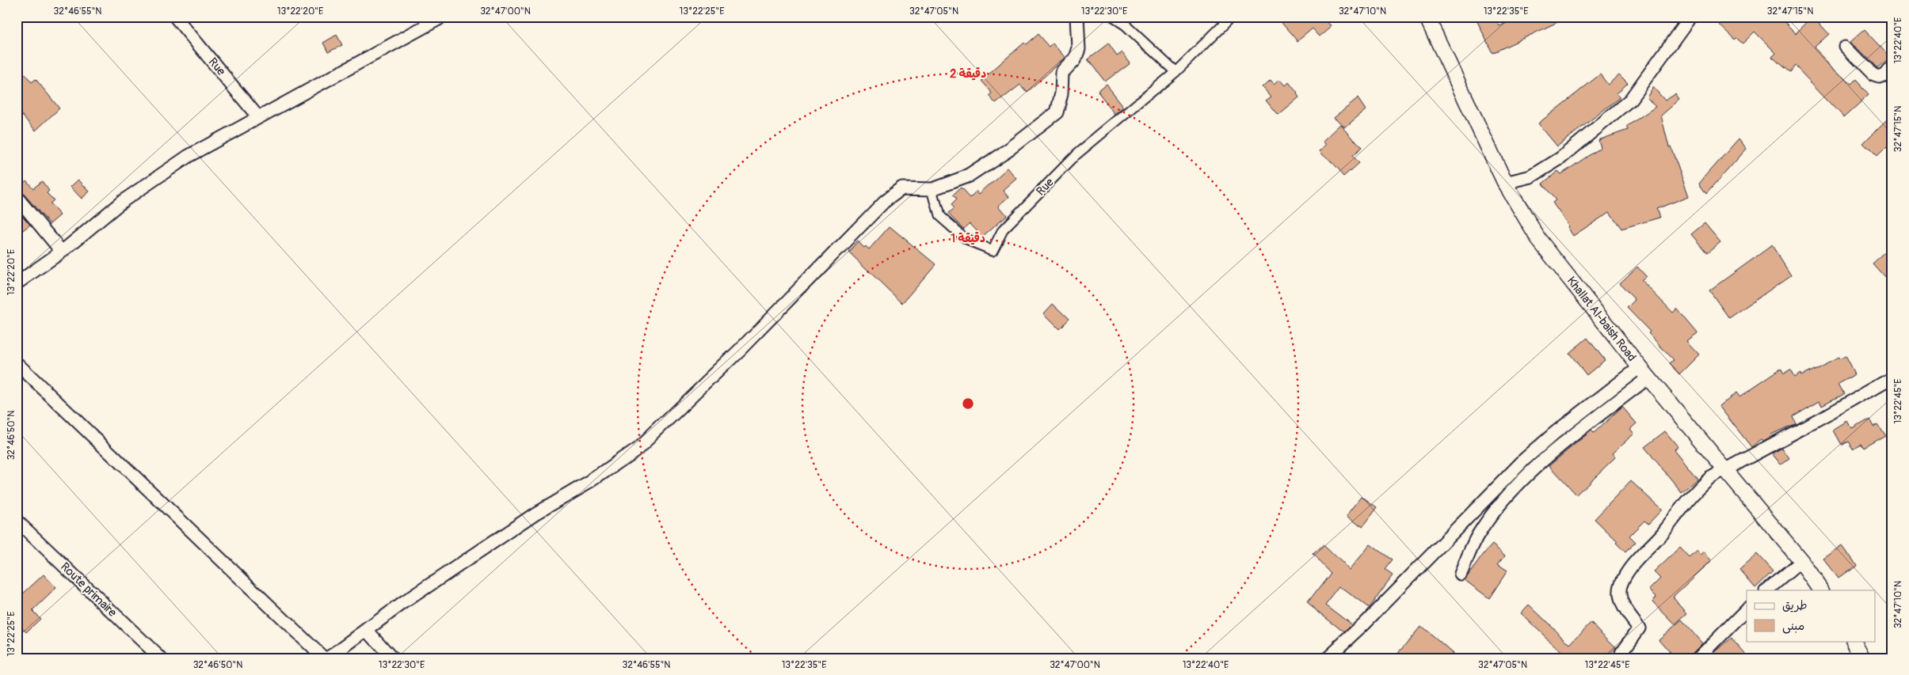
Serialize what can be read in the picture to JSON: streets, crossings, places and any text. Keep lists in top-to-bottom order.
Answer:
{
  "streets": {
    "street": ["Rue", "Khallat Al-baish Road", "Route primaire"]
  },
  "legend": ["طريق", "مبنى"],
  "coordinates": [
    "32°46'55\"N",
    "13°22'20\"E",
    "32°47'00\"N",
    "13°22'25\"E",
    "32°47'05\"N",
    "13°22'30\"E",
    "32°47'10\"N",
    "13°22'35\"E",
    "32°47'15\"N",
    "13°22'40\"E",
    "13°22'45\"E",
    "32°46'50\"N"
  ],
  "rings": ["2 دقيقة", "1 دقيقة"]
}
